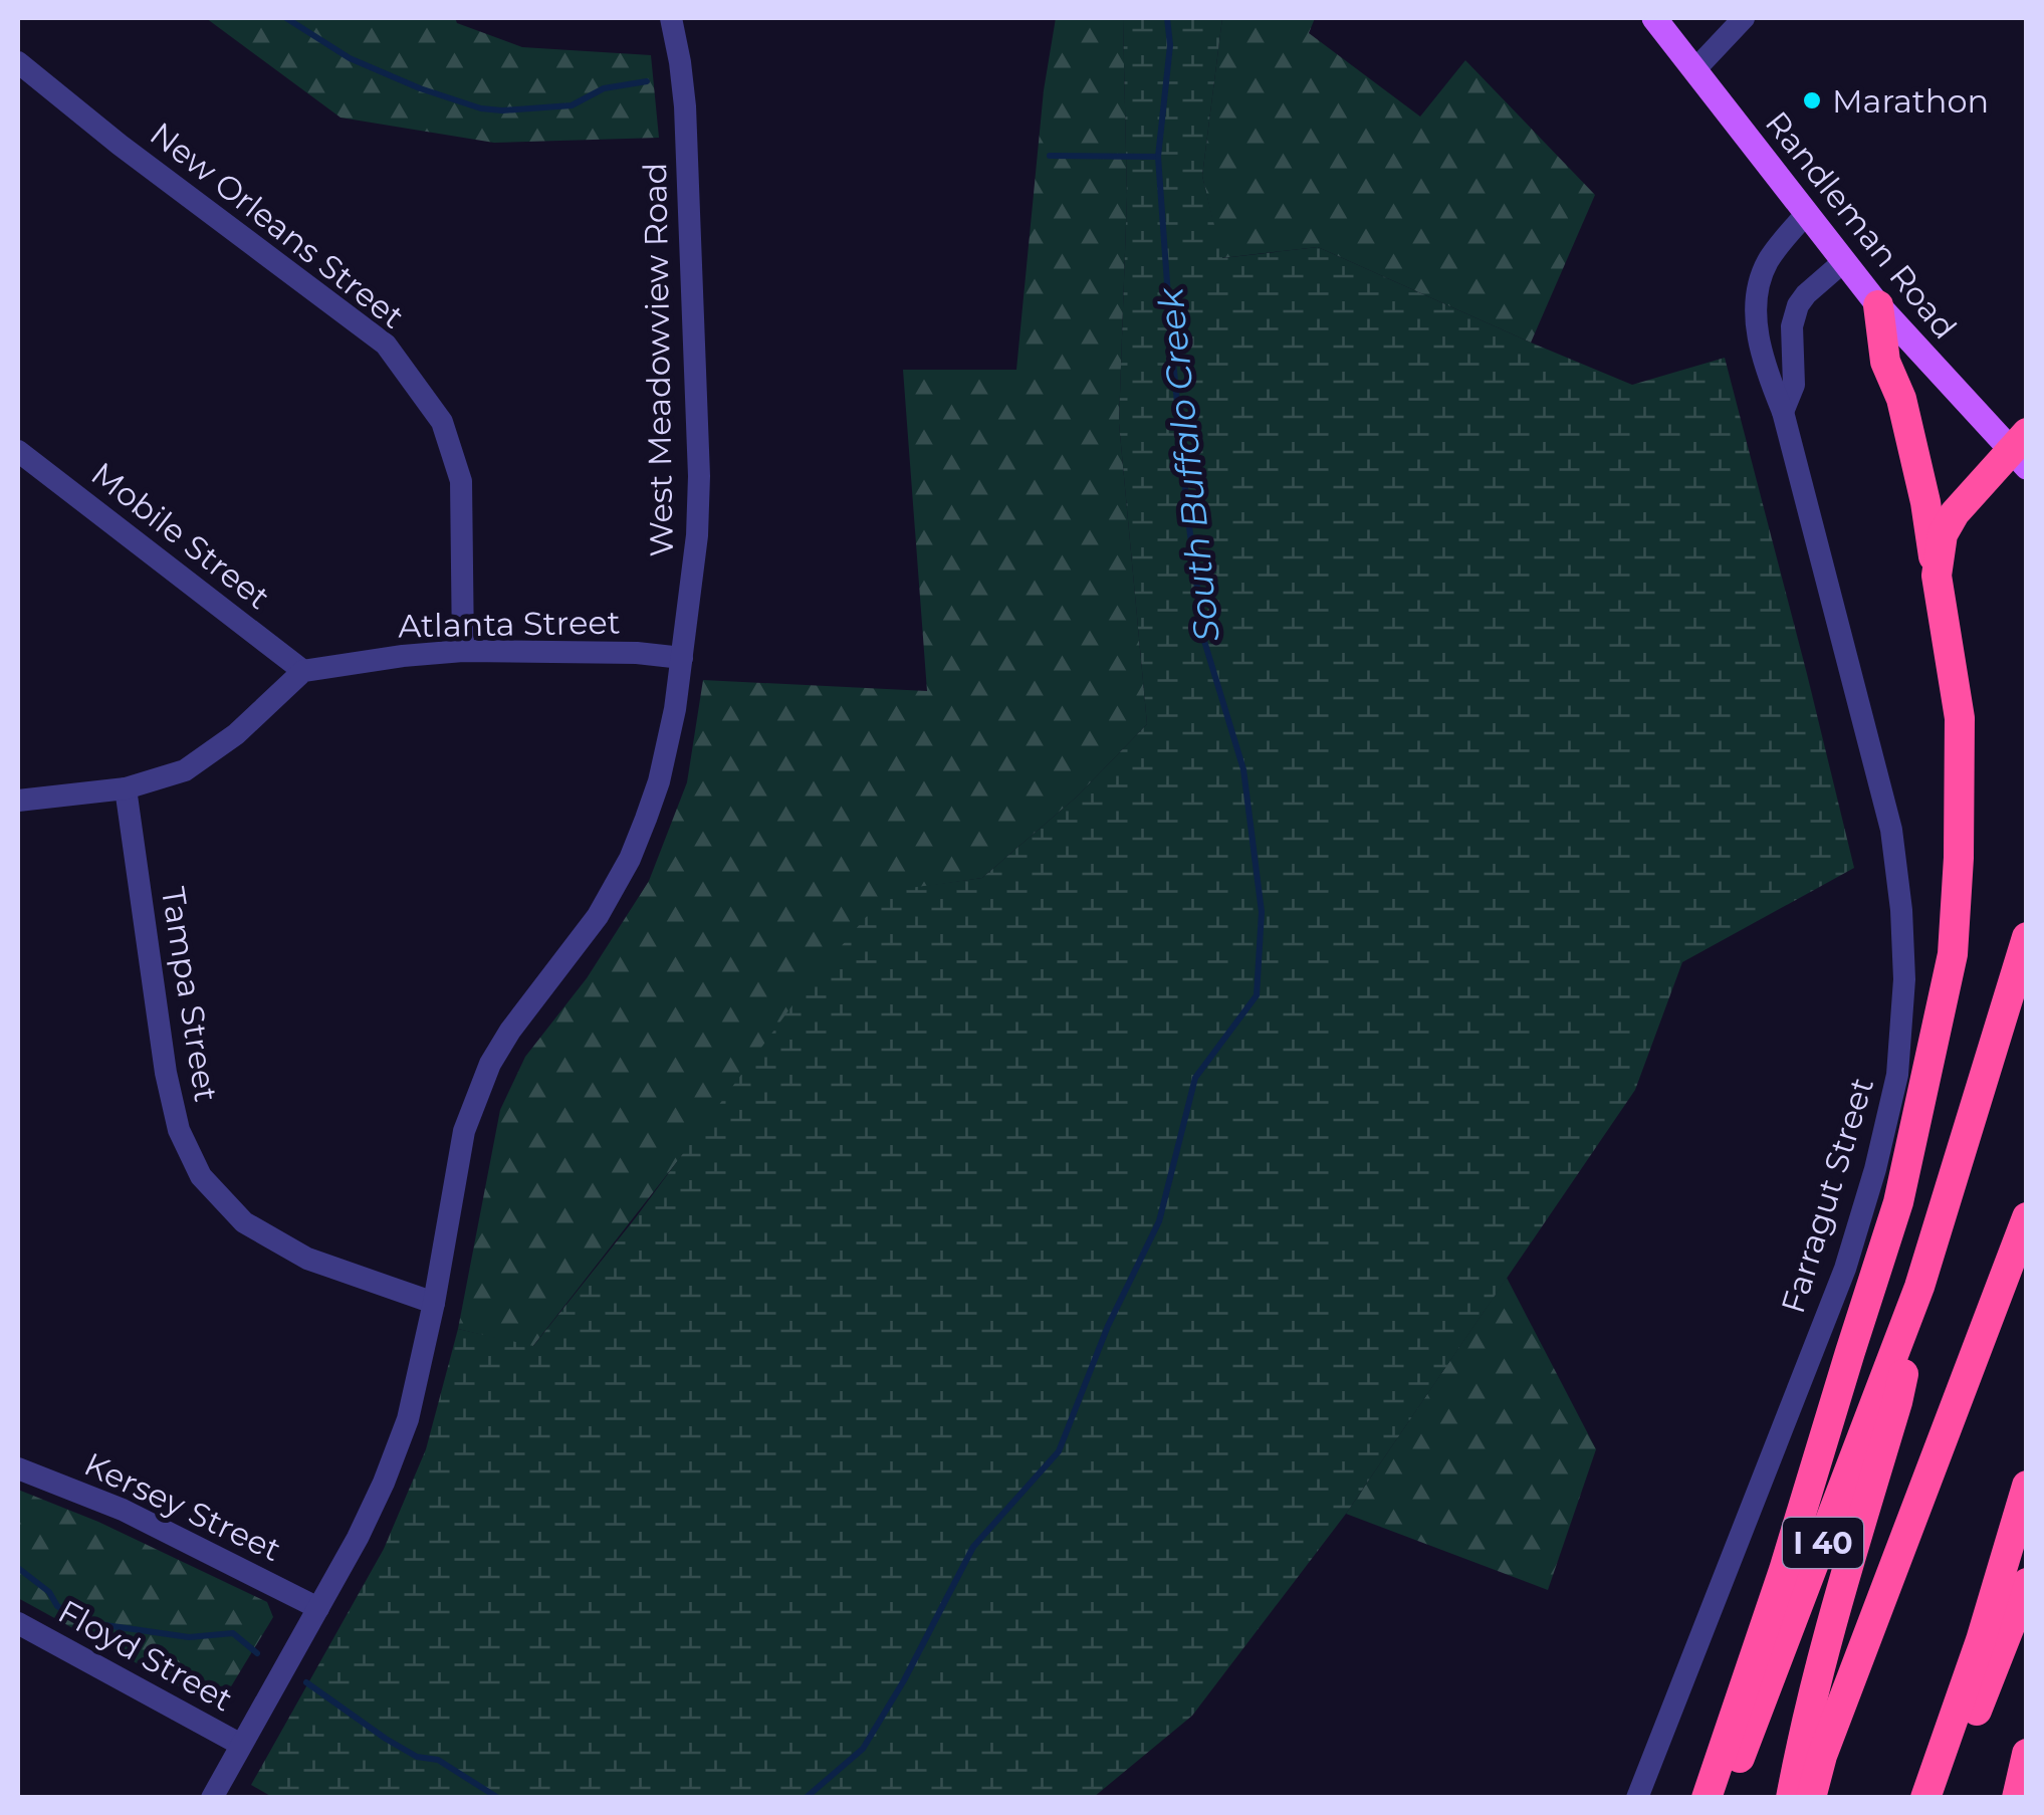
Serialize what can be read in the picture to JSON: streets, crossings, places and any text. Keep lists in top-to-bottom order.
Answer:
{
  "streets": {
    "highway": ["I 40"],
    "main road": ["Randleman Road"],
    "street": [
      "New Orleans Street",
      "West Meadowview Road",
      "Mobile Street",
      "Atlanta Street",
      "Tampa Street",
      "Farragut Street",
      "Kersey Street",
      "Floyd Street"
    ]
  },
  "crossings": [
    ["New Orleans Street", "Atlanta Street"],
    ["Randleman Road", "Farragut Street"],
    ["West Meadowview Road", "Atlanta Street"],
    ["West Meadowview Road", "Tampa Street"],
    ["West Meadowview Road", "Kersey Street"],
    ["West Meadowview Road", "Floyd Street"],
    ["Mobile Street", "Atlanta Street"]
  ],
  "water": ["South Buffalo Creek"],
  "places": ["Marathon"]
}
